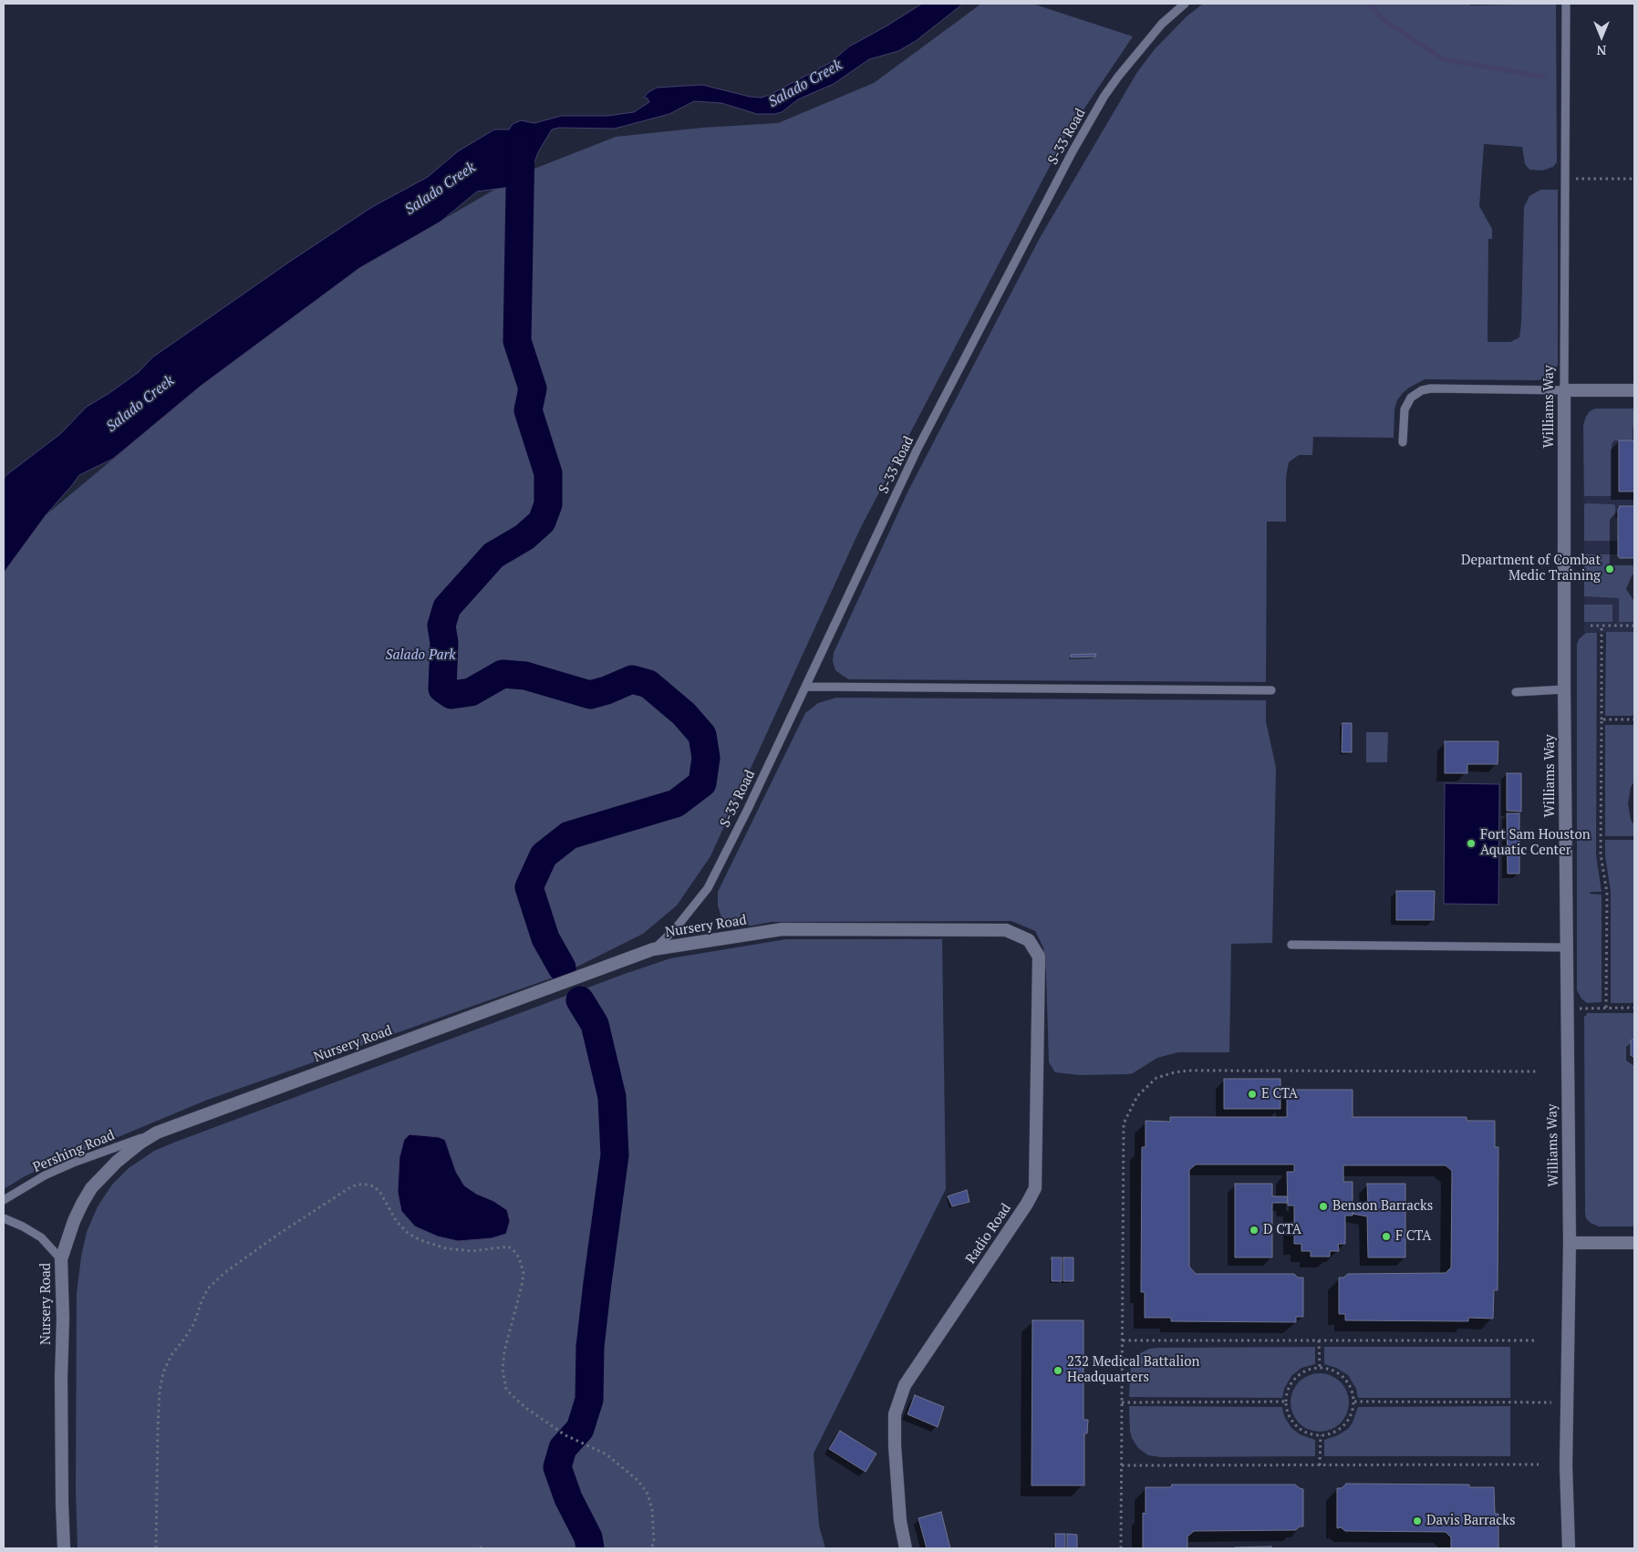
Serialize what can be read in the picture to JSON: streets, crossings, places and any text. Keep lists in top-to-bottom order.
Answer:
{
  "streets": {
    "street": ["Williams Way", "Nursery Road", "Radio Road"],
    "lane": ["S-33 Road", "Pershing Road"]
  },
  "crossings": [
    ["S-33 Road", "Nursery Road"],
    ["Nursery Road", "Pershing Road"],
    ["Nursery Road", "Radio Road"]
  ],
  "water": ["Salado Creek"],
  "parks": ["Salado Park"],
  "places": [
    "Department of Combat Medic Training",
    "Fort Sam Houston Aquatic Center",
    "E CTA",
    "Benson Barracks",
    "D CTA",
    "F CTA",
    "232 Medical Battalion Headquarters",
    "Davis Barracks"
  ],
  "north": "bottom"
}
